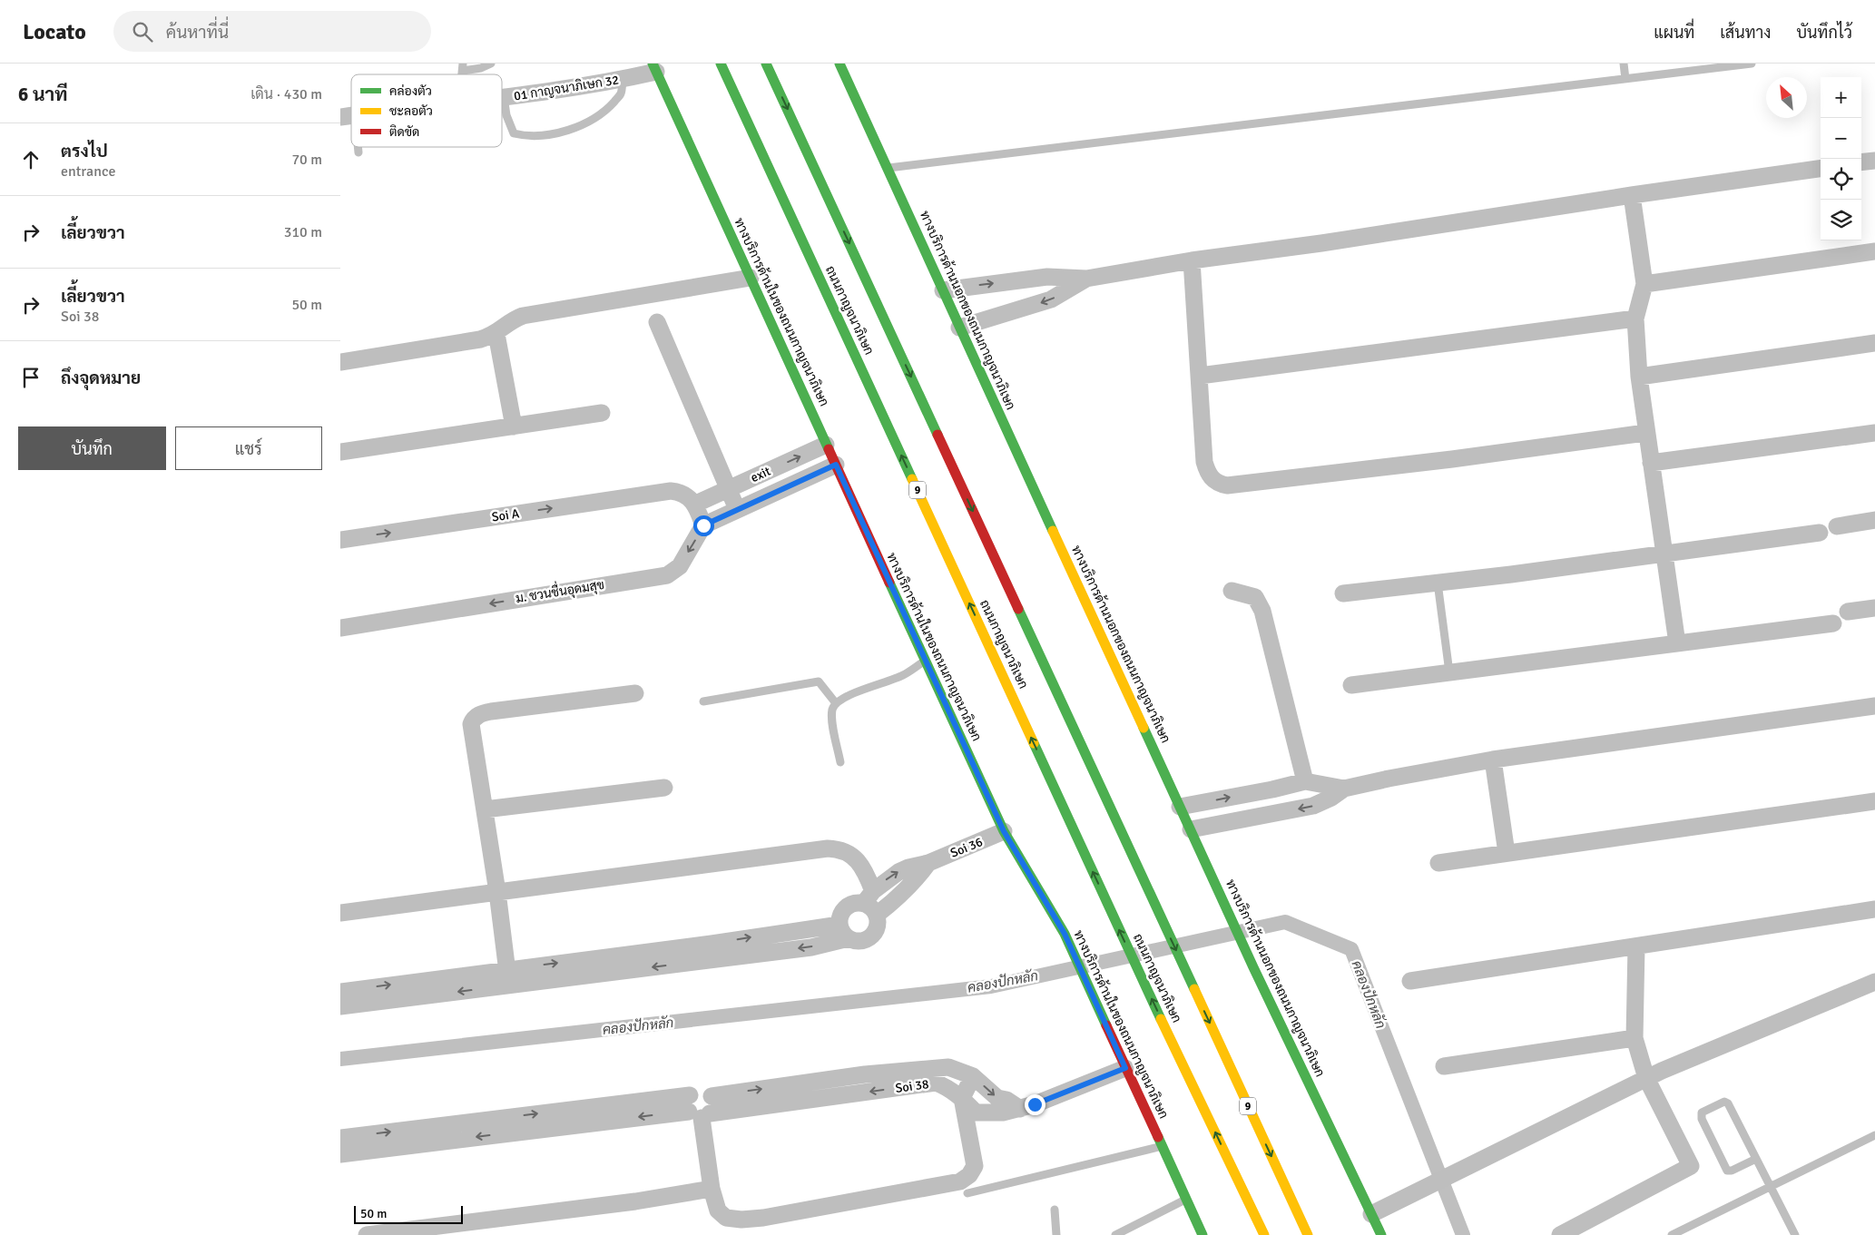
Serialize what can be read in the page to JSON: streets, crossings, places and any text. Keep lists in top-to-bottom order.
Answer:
{
  "streets": {
    "main road": [
      "ถนนกาญจนาภิเษก",
      "ทางบริการด้านนอกของถนนกาญจนาภิเษก",
      "ทางบริการด้านในของถนนกาญจนาภิเษก",
      "9"
    ],
    "street": [
      "01 กาญจนาภิเษก 32",
      "exit",
      "Soi A",
      "ม. ชวนชื่นอุดมสุข",
      "Soi 36",
      "Soi 38"
    ]
  },
  "crossings": [
    ["01 กาญจนาภิเษก 32", "ทางบริการด้านในของถนนกาญจนาภิเษก"],
    ["ทางบริการด้านในของถนนกาญจนาภิเษก", "exit"],
    ["ทางบริการด้านในของถนนกาญจนาภิเษก", "Soi 36"],
    ["ทางบริการด้านในของถนนกาญจนาภิเษก", "Soi 38"],
    ["exit", "Soi A"]
  ],
  "one_way": ["ม. ชวนชื่นอุดมสุข"],
  "water": ["คลองปักหลัก"],
  "legend": ["คล่องตัว", "ชะลอตัว", "ติดขัด"],
  "scale_bar": "50 m",
  "north": "top left",
  "page": {
    "header": "Locato",
    "search": "ค้นหาที่นี่",
    "nav": ["แผนที่", "เส้นทาง", "บันทึกไว้"],
    "heading": ["6 นาที", "เดิน · 430 m"],
    "map_buttons": ["+", "−"],
    "list": [
      ["ตรงไป", "entrance", "70 m"],
      ["เลี้ยวขวา", "310 m"],
      ["เลี้ยวขวา", "Soi 38", "50 m"],
      "ถึงจุดหมาย"
    ],
    "buttons": ["บันทึก", "แชร์"],
    "scale": "50 m"
  }
}
